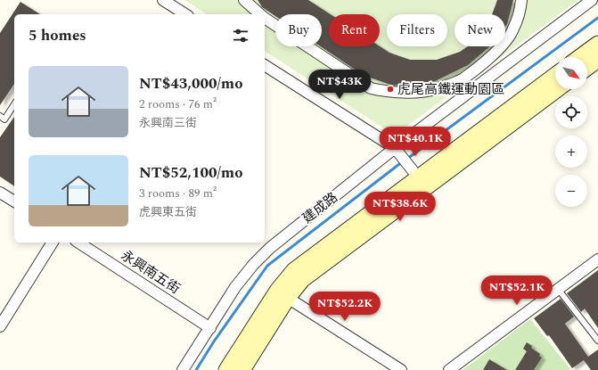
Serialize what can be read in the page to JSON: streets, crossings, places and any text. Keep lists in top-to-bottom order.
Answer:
{
  "streets": {
    "street": ["建成路", "永興南五街"]
  },
  "crossings": [
    ["建成路", "永興南五街"]
  ],
  "places": ["虎尾高鐵運動園區"],
  "north": "bottom right",
  "page": {
    "chip": [
      "Buy",
      "Rent",
      "Filters",
      "New"
    ],
    "heading": "5 homes",
    "map_buttons": ["+", "−"],
    "list": [
      {
        "name": "NT$43,000/mo",
        "note": "2 rooms · 76 m² · 永興南三街"
      },
      {
        "name": "NT$52,100/mo",
        "note": "3 rooms · 89 m² · 虎興東五街"
      }
    ],
    "price": [
      "NT$43K",
      "NT$40.1K",
      "NT$38.6K",
      "NT$52.1K",
      "NT$52.2K"
    ]
  }
}
